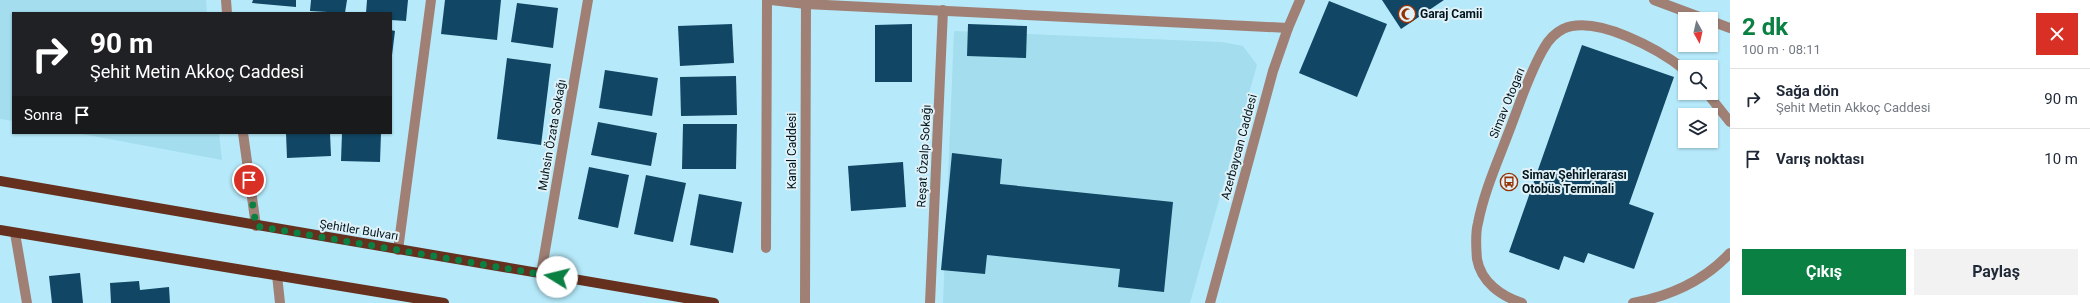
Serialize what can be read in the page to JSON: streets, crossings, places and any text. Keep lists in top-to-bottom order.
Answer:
{
  "streets": {
    "main road": ["Şehitler Bulvarı"],
    "street": [
      "Simav Otogarı",
      "Muhsin Özata Sokağı",
      "Azerbaycan Caddesi",
      "Kanal Caddesi",
      "Reşat Özalp Sokağı"
    ]
  },
  "crossings": [
    ["Muhsin Özata Sokağı", "Şehitler Bulvarı"]
  ],
  "places": {
    "mosque": ["Garaj Camii"],
    "bus stop": ["Simav Şehirlerarası Otobüs Terminali"]
  },
  "north": "bottom",
  "page": {
    "heading": ["2 dk", "100 m · 08:11"],
    "turn": ["90 m", "Şehit Metin Akkoç Caddesi"],
    "list": [
      {
        "name": "Sağa dön",
        "note": "Şehit Metin Akkoç Caddesi",
        "value": "90 m"
      },
      {
        "name": "Varış noktası",
        "value": "10 m"
      }
    ],
    "then": "Sonra",
    "buttons": ["Çıkış", "Paylaş"]
  }
}
